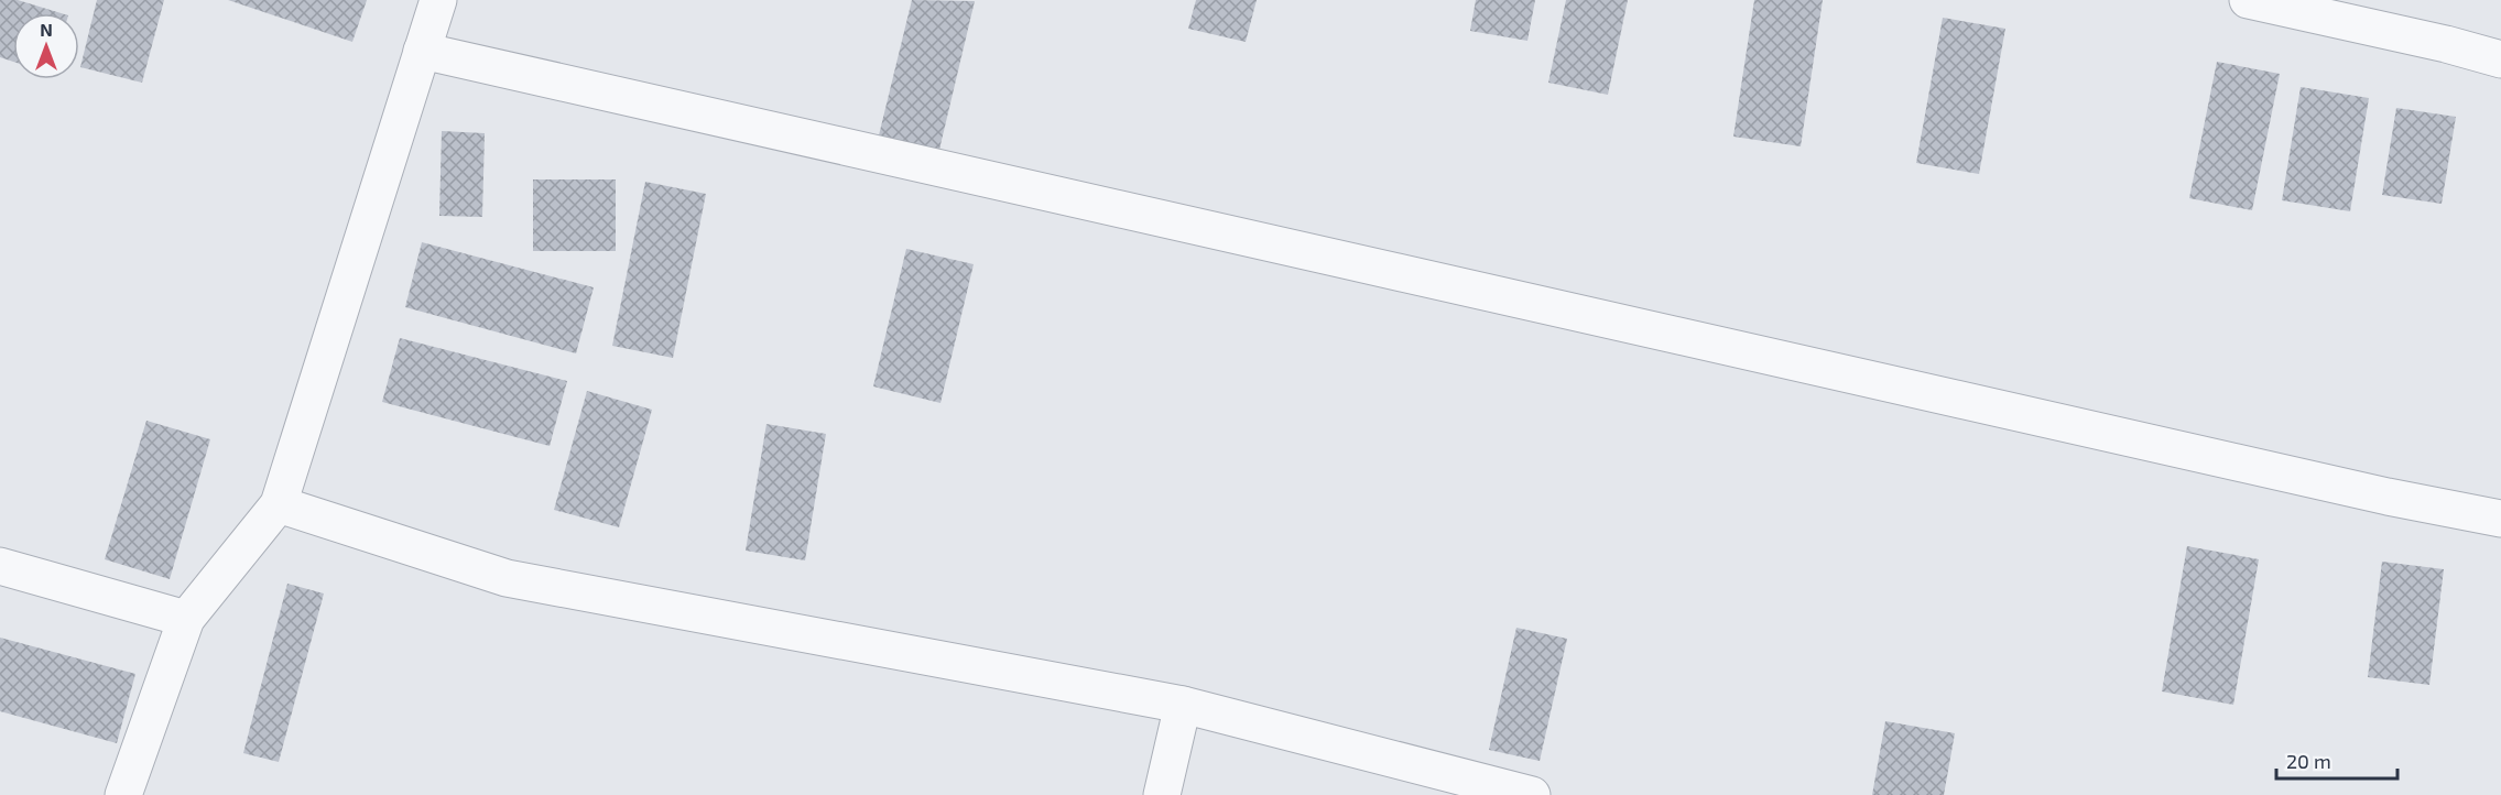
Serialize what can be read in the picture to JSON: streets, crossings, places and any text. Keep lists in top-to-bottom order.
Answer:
{
  "scale_bar": "20 m",
  "north": "top"
}
